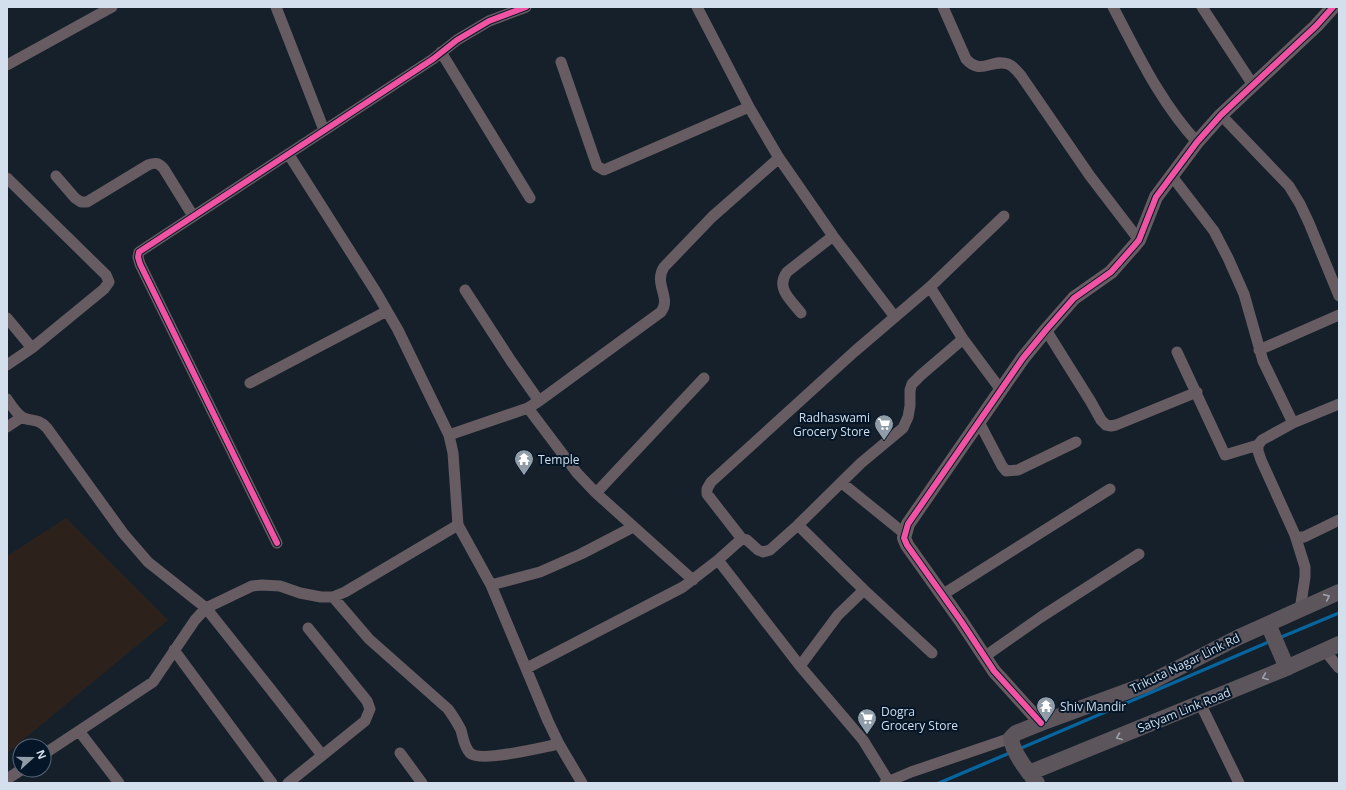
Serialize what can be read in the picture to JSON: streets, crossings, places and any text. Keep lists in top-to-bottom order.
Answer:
{
  "streets": {
    "main road": ["Trikuta Nagar Link Rd", "Satyam Link Road"]
  },
  "one_way": ["Satyam Link Road"],
  "places": {
    "supermarket": ["Radhaswami Grocery Store", "Dogra Grocery Store"],
    "temple": ["Temple", "Shiv Mandir"]
  },
  "north": "right"
}
